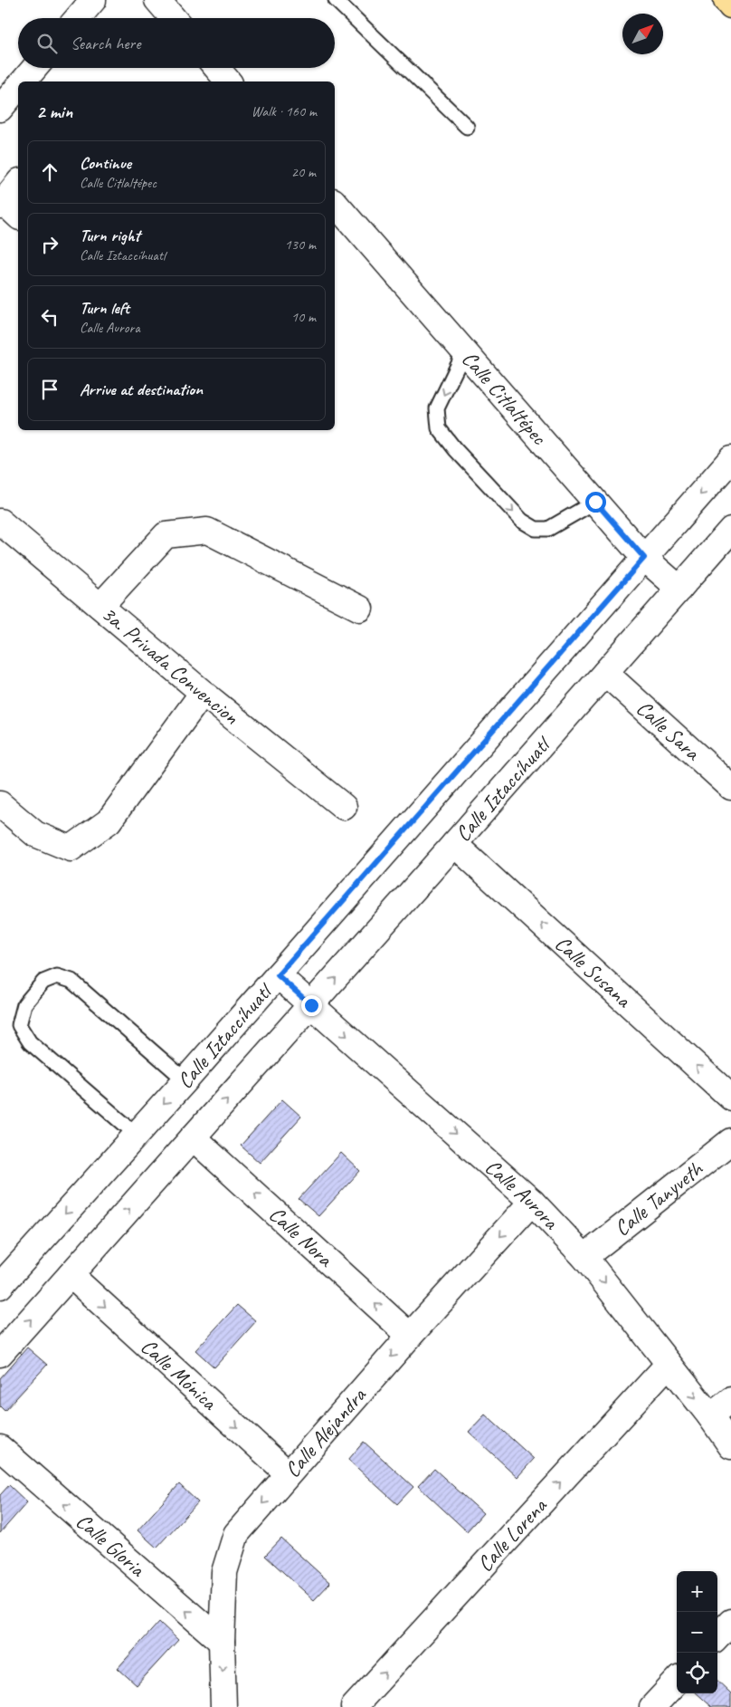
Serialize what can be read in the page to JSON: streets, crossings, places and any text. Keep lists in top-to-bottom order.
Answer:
{
  "streets": {
    "street": [
      "Calle Citlaltépec",
      "3a. Privada Convencion",
      "Calle Sara",
      "Calle Iztaccíhuatl",
      "Calle Susana",
      "Calle Aurora",
      "Calle Tanyveth",
      "Calle Nora",
      "Calle Mónica",
      "Calle Alejandra",
      "Calle Lorena",
      "Calle Gloria"
    ]
  },
  "crossings": [
    ["Calle Citlaltépec", "Calle Iztaccíhuatl"],
    ["Calle Sara", "Calle Iztaccíhuatl"],
    ["Calle Iztaccíhuatl", "Calle Susana"],
    ["Calle Iztaccíhuatl", "Calle Aurora"],
    ["Calle Iztaccíhuatl", "Calle Nora"],
    ["Calle Iztaccíhuatl", "Calle Mónica"],
    ["Calle Aurora", "Calle Tanyveth"],
    ["Calle Aurora", "Calle Alejandra"],
    ["Calle Aurora", "Calle Lorena"],
    ["Calle Nora", "Calle Alejandra"],
    ["Calle Mónica", "Calle Alejandra"],
    ["Calle Alejandra", "Calle Gloria"]
  ],
  "one_way": [
    "Calle Susana",
    "Calle Aurora",
    "Calle Nora",
    "Calle Mónica",
    "Calle Alejandra",
    "Calle Lorena",
    "Calle Gloria"
  ],
  "north": "top right",
  "page": {
    "search": "Search here",
    "heading": ["2 min", "Walk · 160 m"],
    "list": [
      ["Continue", "Calle Citlaltépec", "20 m"],
      ["Turn right", "Calle Iztaccíhuatl", "130 m"],
      ["Turn left", "Calle Aurora", "10 m"],
      "Arrive at destination"
    ],
    "map_buttons": ["+", "−"]
  }
}
